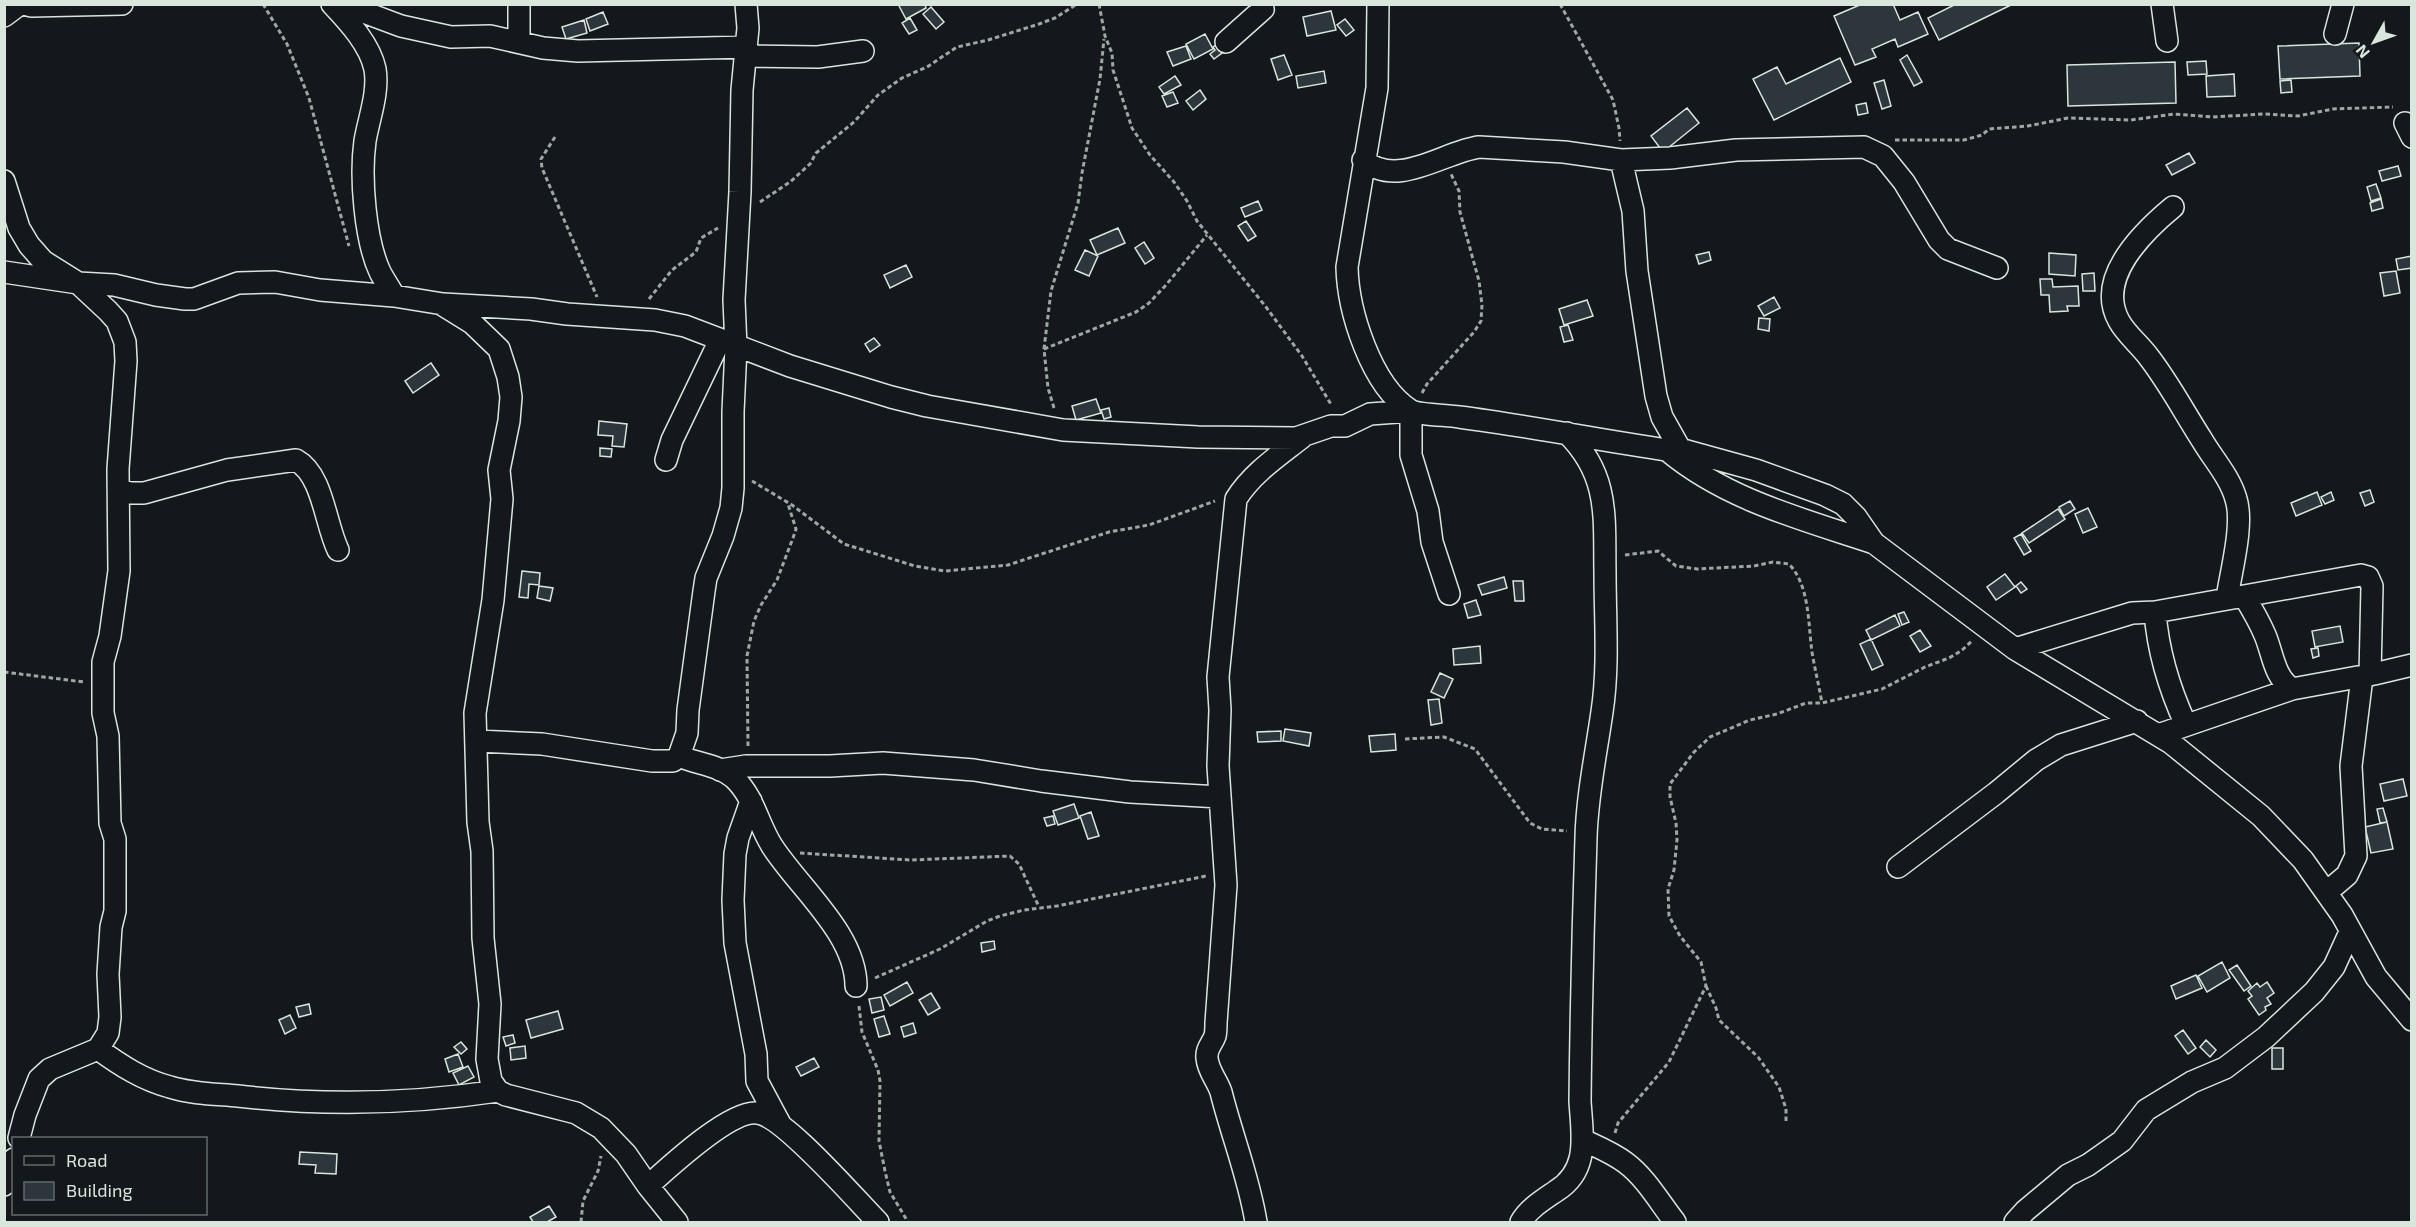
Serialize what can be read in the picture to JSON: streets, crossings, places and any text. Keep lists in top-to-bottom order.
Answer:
{
  "legend": ["Road", "Building"],
  "north": "bottom left"
}
